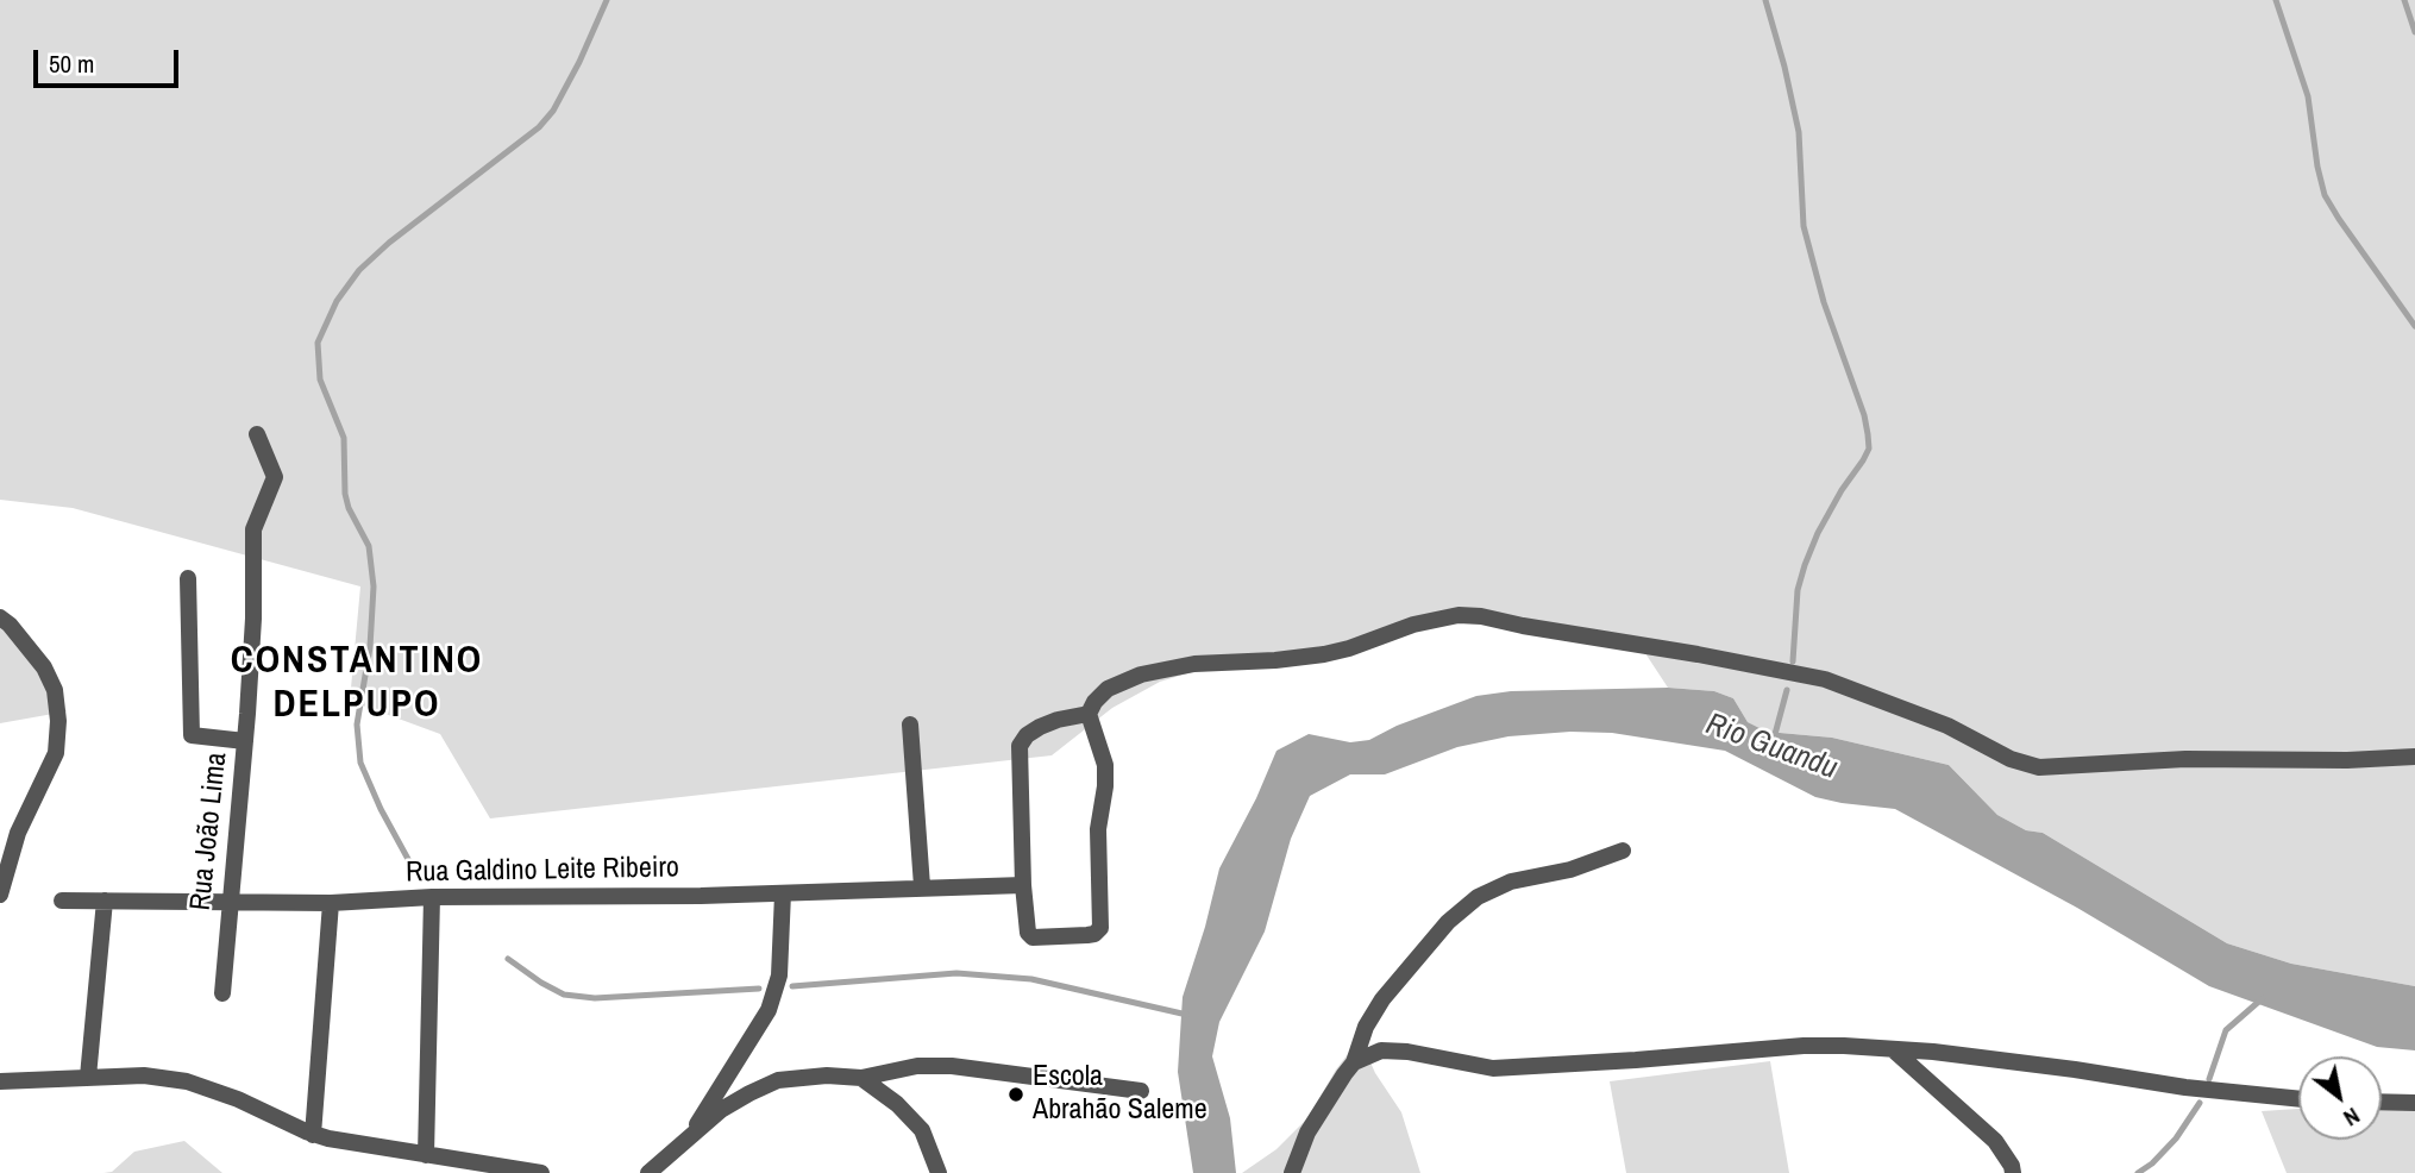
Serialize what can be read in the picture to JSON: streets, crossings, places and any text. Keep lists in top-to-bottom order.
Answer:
{
  "streets": {
    "street": ["Rua João Lima", "Rua Galdino Leite Ribeiro"]
  },
  "crossings": [
    ["Rua João Lima", "Rua Galdino Leite Ribeiro"]
  ],
  "districts": ["CONSTANTINO DELPUPO"],
  "water": ["Rio Guandu"],
  "places": ["Escola Abrahão Saleme"],
  "scale_bar": "50 m",
  "north": "bottom right"
}
